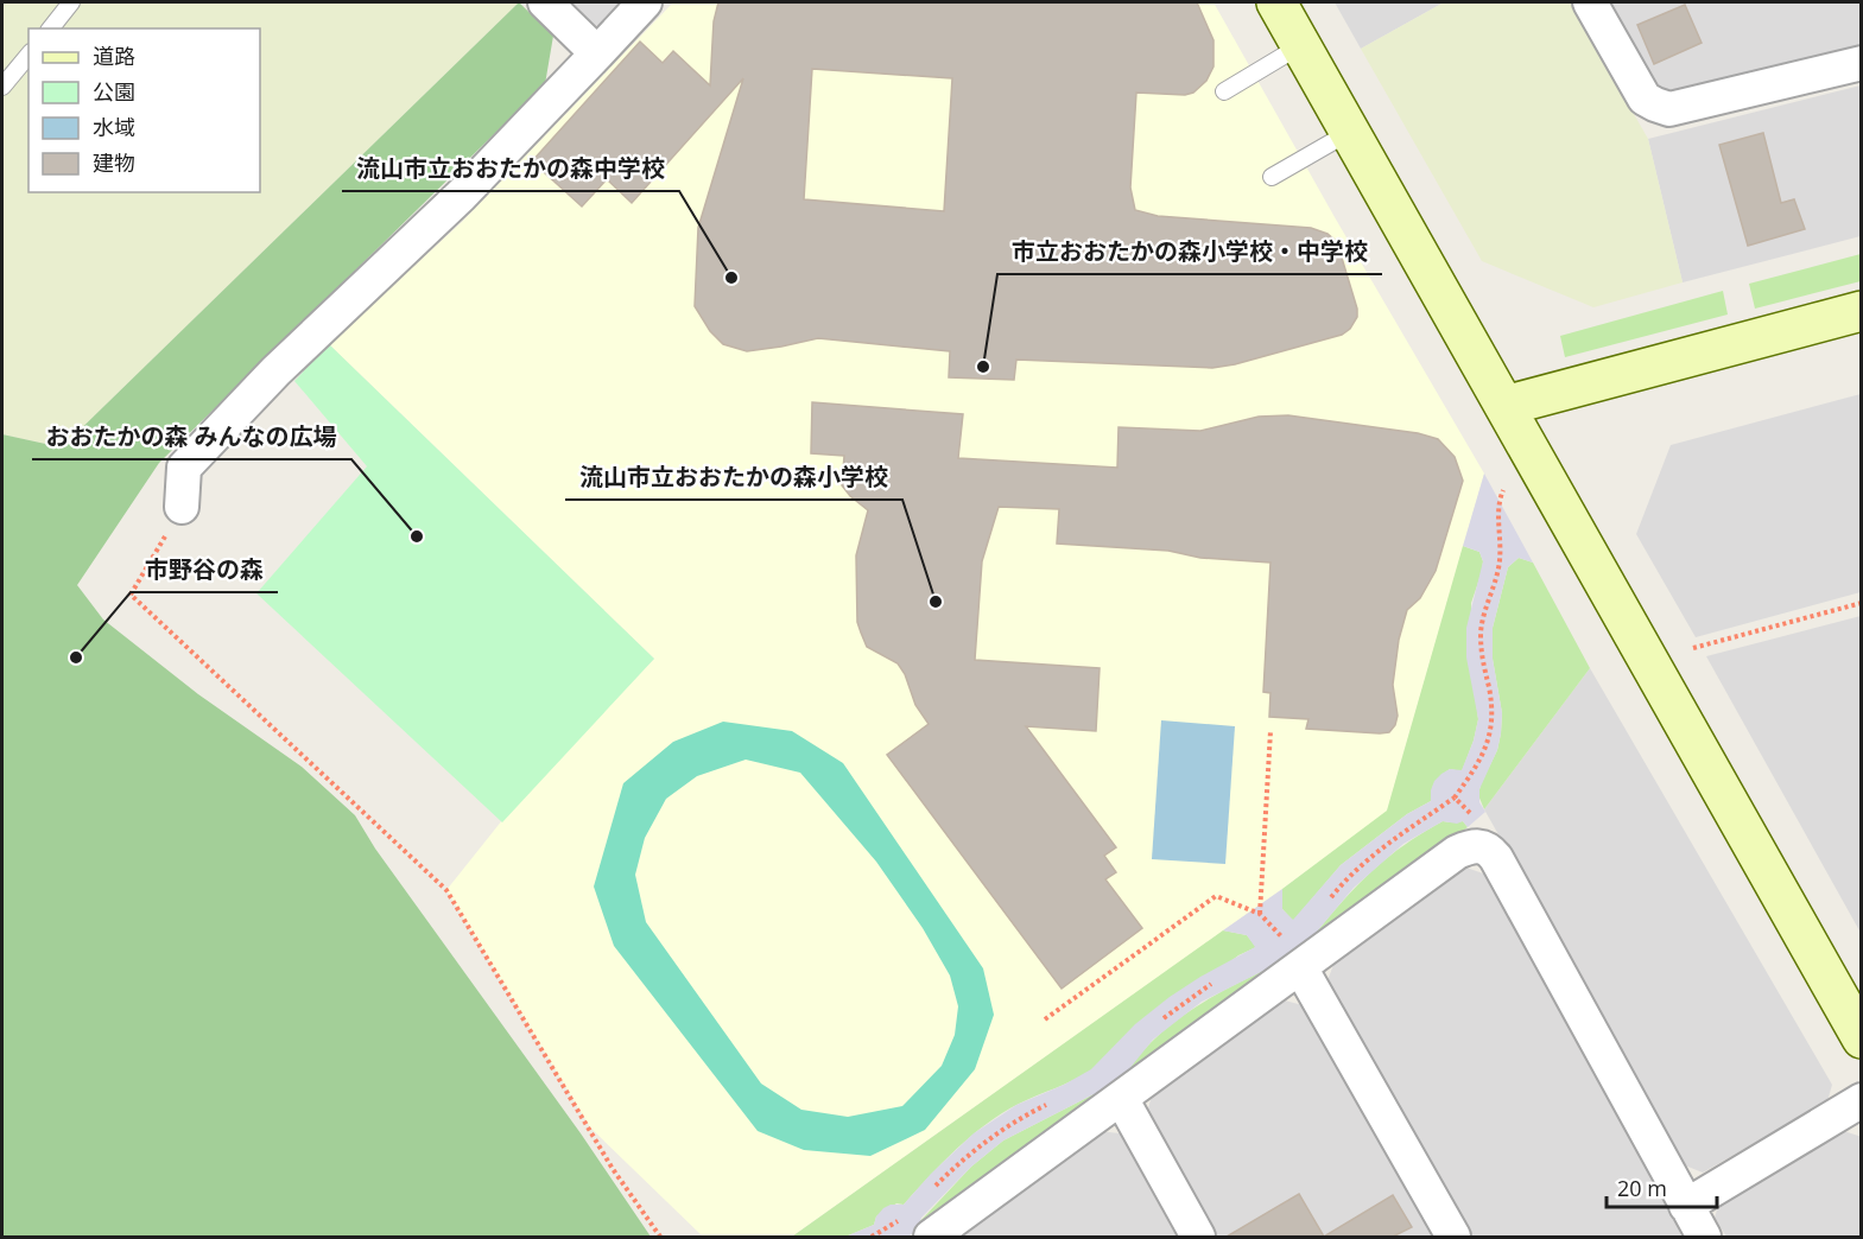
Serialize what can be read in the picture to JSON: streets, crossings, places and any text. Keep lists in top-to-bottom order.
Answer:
{
  "places": [
    "流山市立おおたかの森中学校",
    "市立おおたかの森小学校・中学校",
    "おおたかの森 みんなの広場",
    "流山市立おおたかの森小学校",
    "市野谷の森"
  ],
  "legend": [
    "道路",
    "公園",
    "水域",
    "建物"
  ],
  "scale_bar": "20 m"
}
